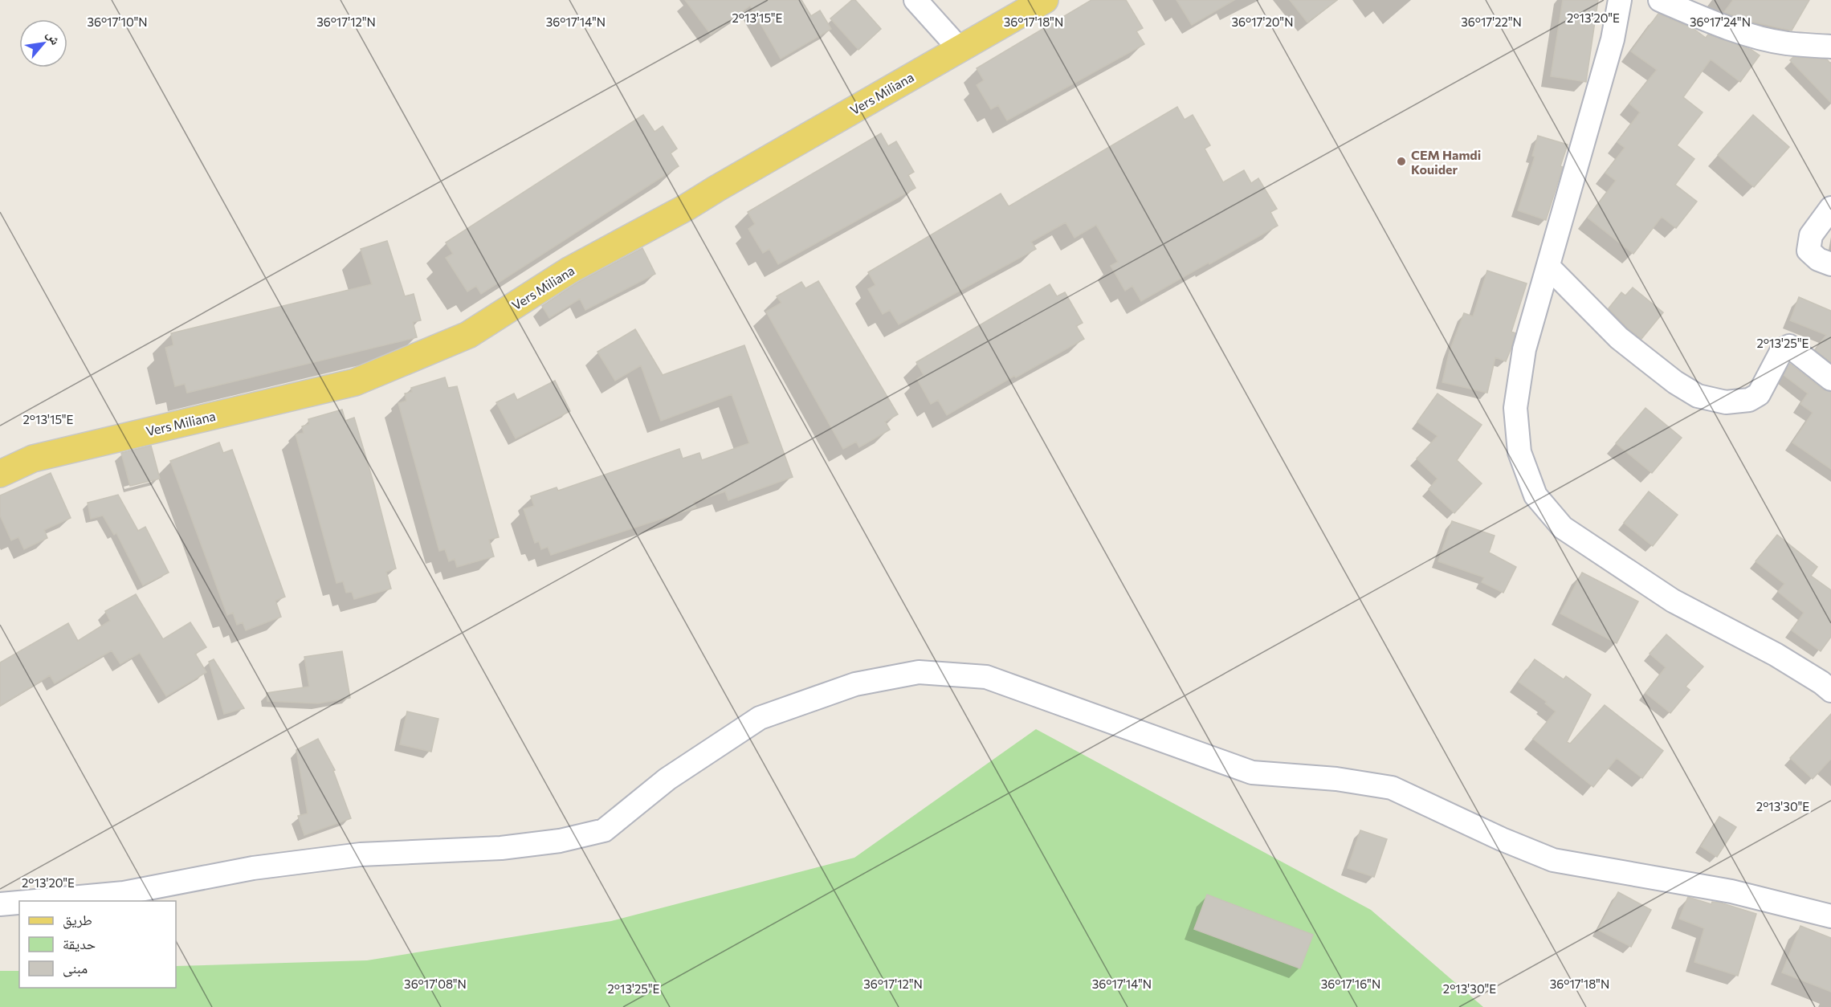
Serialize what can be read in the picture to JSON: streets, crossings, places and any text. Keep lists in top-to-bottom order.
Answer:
{
  "streets": {
    "main road": ["Vers Miliana"]
  },
  "places": ["CEM Hamdi Kouider"],
  "legend": ["طريق", "حديقة", "مبنى"],
  "north": "top right",
  "coordinates": [
    "2°13'15\"E",
    "2°13'20\"E",
    "36°17'10\"N",
    "36°17'12\"N",
    "36°17'14\"N",
    "36°17'18\"N",
    "36°17'20\"N",
    "36°17'22\"N",
    "36°17'24\"N",
    "2°13'25\"E",
    "2°13'30\"E",
    "36°17'08\"N",
    "36°17'16\"N"
  ]
}
